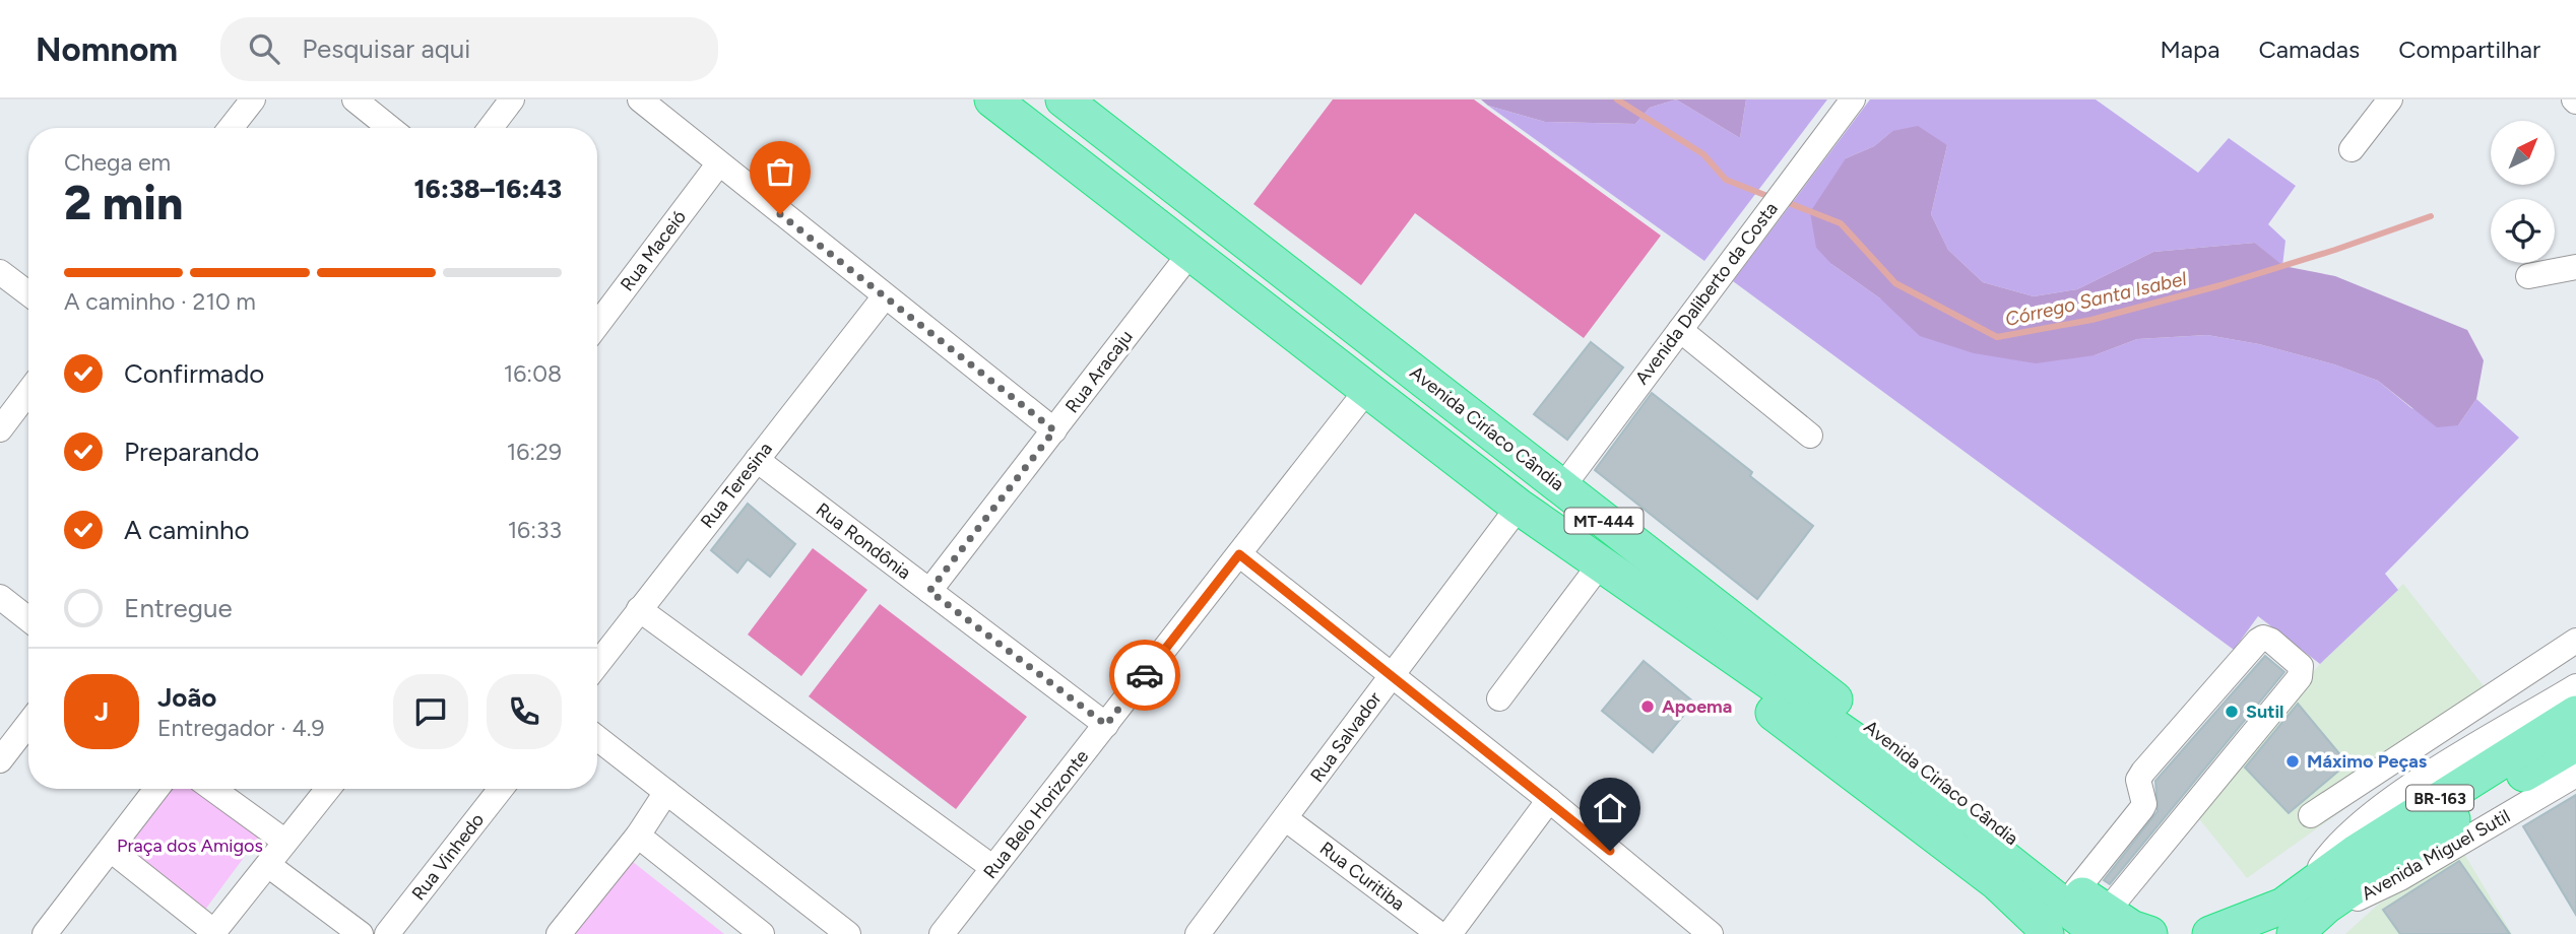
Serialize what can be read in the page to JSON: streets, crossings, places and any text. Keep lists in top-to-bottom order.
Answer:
{
  "streets": {
    "highway": ["Avenida Ciríaco Cândia", "MT-444", "BR-163"],
    "street": [
      "Rua Maceió",
      "Avenida Daliberto da Costa",
      "Rua Aracaju",
      "Rua Teresina",
      "Rua Rondônia",
      "Rua Salvador",
      "Rua Belo Horizonte",
      "Avenida Miguel Sutil",
      "Rua Vinhedo",
      "Rua Curitiba"
    ]
  },
  "crossings": [
    ["Avenida Daliberto da Costa", "Avenida Ciríaco Cândia"],
    ["Rua Aracaju", "MT-444"],
    ["Rua Aracaju", "Rua Rondônia"],
    ["Rua Teresina", "Rua Rondônia"],
    ["MT-444", "Rua Salvador"],
    ["MT-444", "Rua Belo Horizonte"],
    ["Rua Rondônia", "Rua Belo Horizonte"],
    ["Rua Salvador", "Rua Curitiba"],
    ["BR-163", "Avenida Miguel Sutil"]
  ],
  "water": ["Córrego Santa Isabel"],
  "parks": ["Praça dos Amigos"],
  "places": ["Apoema", "Sutil", "Máximo Peças"],
  "north": "top right",
  "page": {
    "header": "Nomnom",
    "search": "Pesquisar aqui",
    "nav": ["Mapa", "Camadas", "Compartilhar"],
    "heading": ["2 min", "Chega em", "16:38–16:43"],
    "panel": ["João", "Entregador · 4.9"],
    "bar": "A caminho · 210 m",
    "list": [
      ["Confirmado", "16:08"],
      ["Preparando", "16:29"],
      ["A caminho", "16:33"],
      "Entregue"
    ],
    "round": "J"
  }
}
